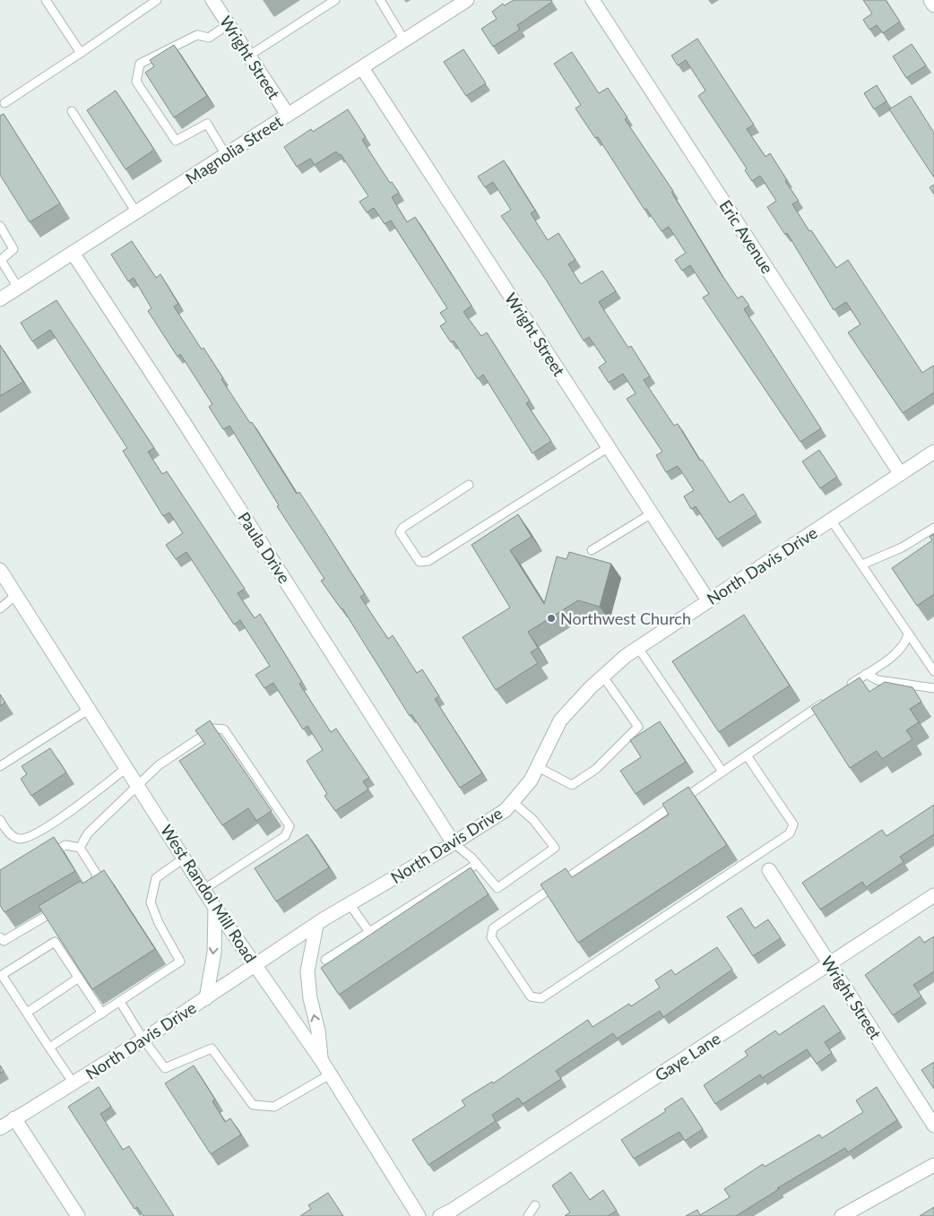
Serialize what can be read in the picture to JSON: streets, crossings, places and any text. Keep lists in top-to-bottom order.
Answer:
{
  "streets": {
    "street": [
      "Wright Street",
      "Magnolia Street",
      "Eric Avenue",
      "Paula Drive",
      "North Davis Drive",
      "West Randol Mill Road",
      "Gaye Lane"
    ]
  },
  "crossings": [
    ["Wright Street", "Magnolia Street"],
    ["Wright Street", "North Davis Drive"],
    ["Wright Street", "Gaye Lane"],
    ["Magnolia Street", "Paula Drive"],
    ["Eric Avenue", "North Davis Drive"],
    ["Paula Drive", "North Davis Drive"],
    ["North Davis Drive", "West Randol Mill Road"]
  ],
  "places": ["Northwest Church"]
}
